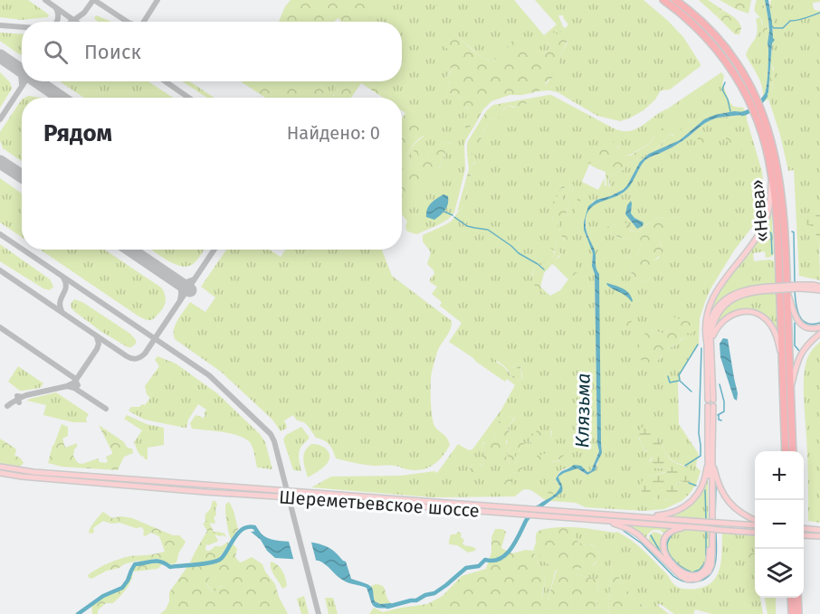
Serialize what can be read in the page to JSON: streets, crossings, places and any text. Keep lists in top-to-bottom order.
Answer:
{
  "streets": {
    "highway": ["«Нева»"],
    "main road": ["Шереметьевское шоссе"]
  },
  "water": ["Клязьма"],
  "page": {
    "search": "Поиск",
    "heading": ["Рядом", "Найдено: 0"],
    "map_buttons": ["+", "−"]
  }
}
